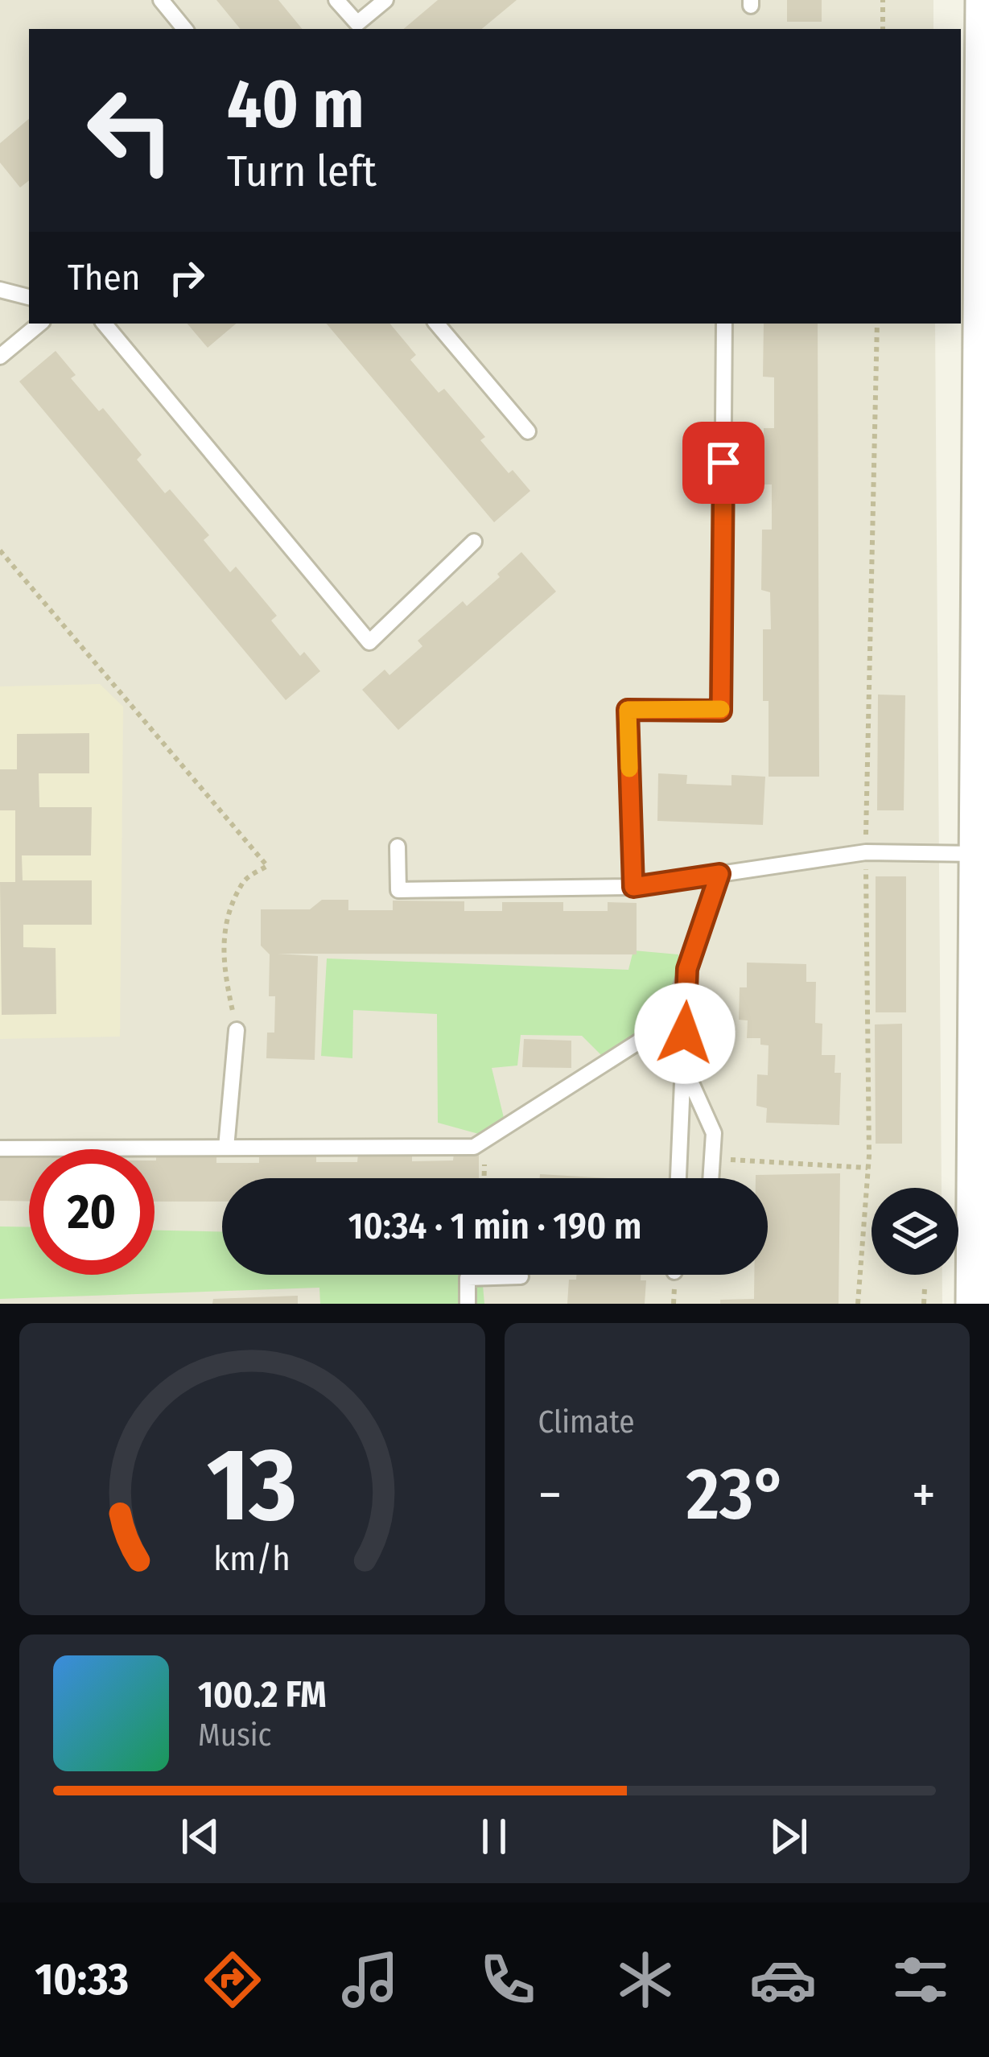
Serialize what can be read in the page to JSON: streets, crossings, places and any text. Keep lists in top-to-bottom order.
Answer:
{
  "page": {
    "turn": ["40 m", "Turn left"],
    "then": "Then",
    "limit": "20",
    "trip": "10:34 · 1 min · 190 m",
    "tile": "Climate",
    "heat": ["−", "23°", "+"],
    "song": ["100.2 FM", "Music"],
    "tabs": "10:33",
    "gauge": ["13", "km/h"]
  }
}
